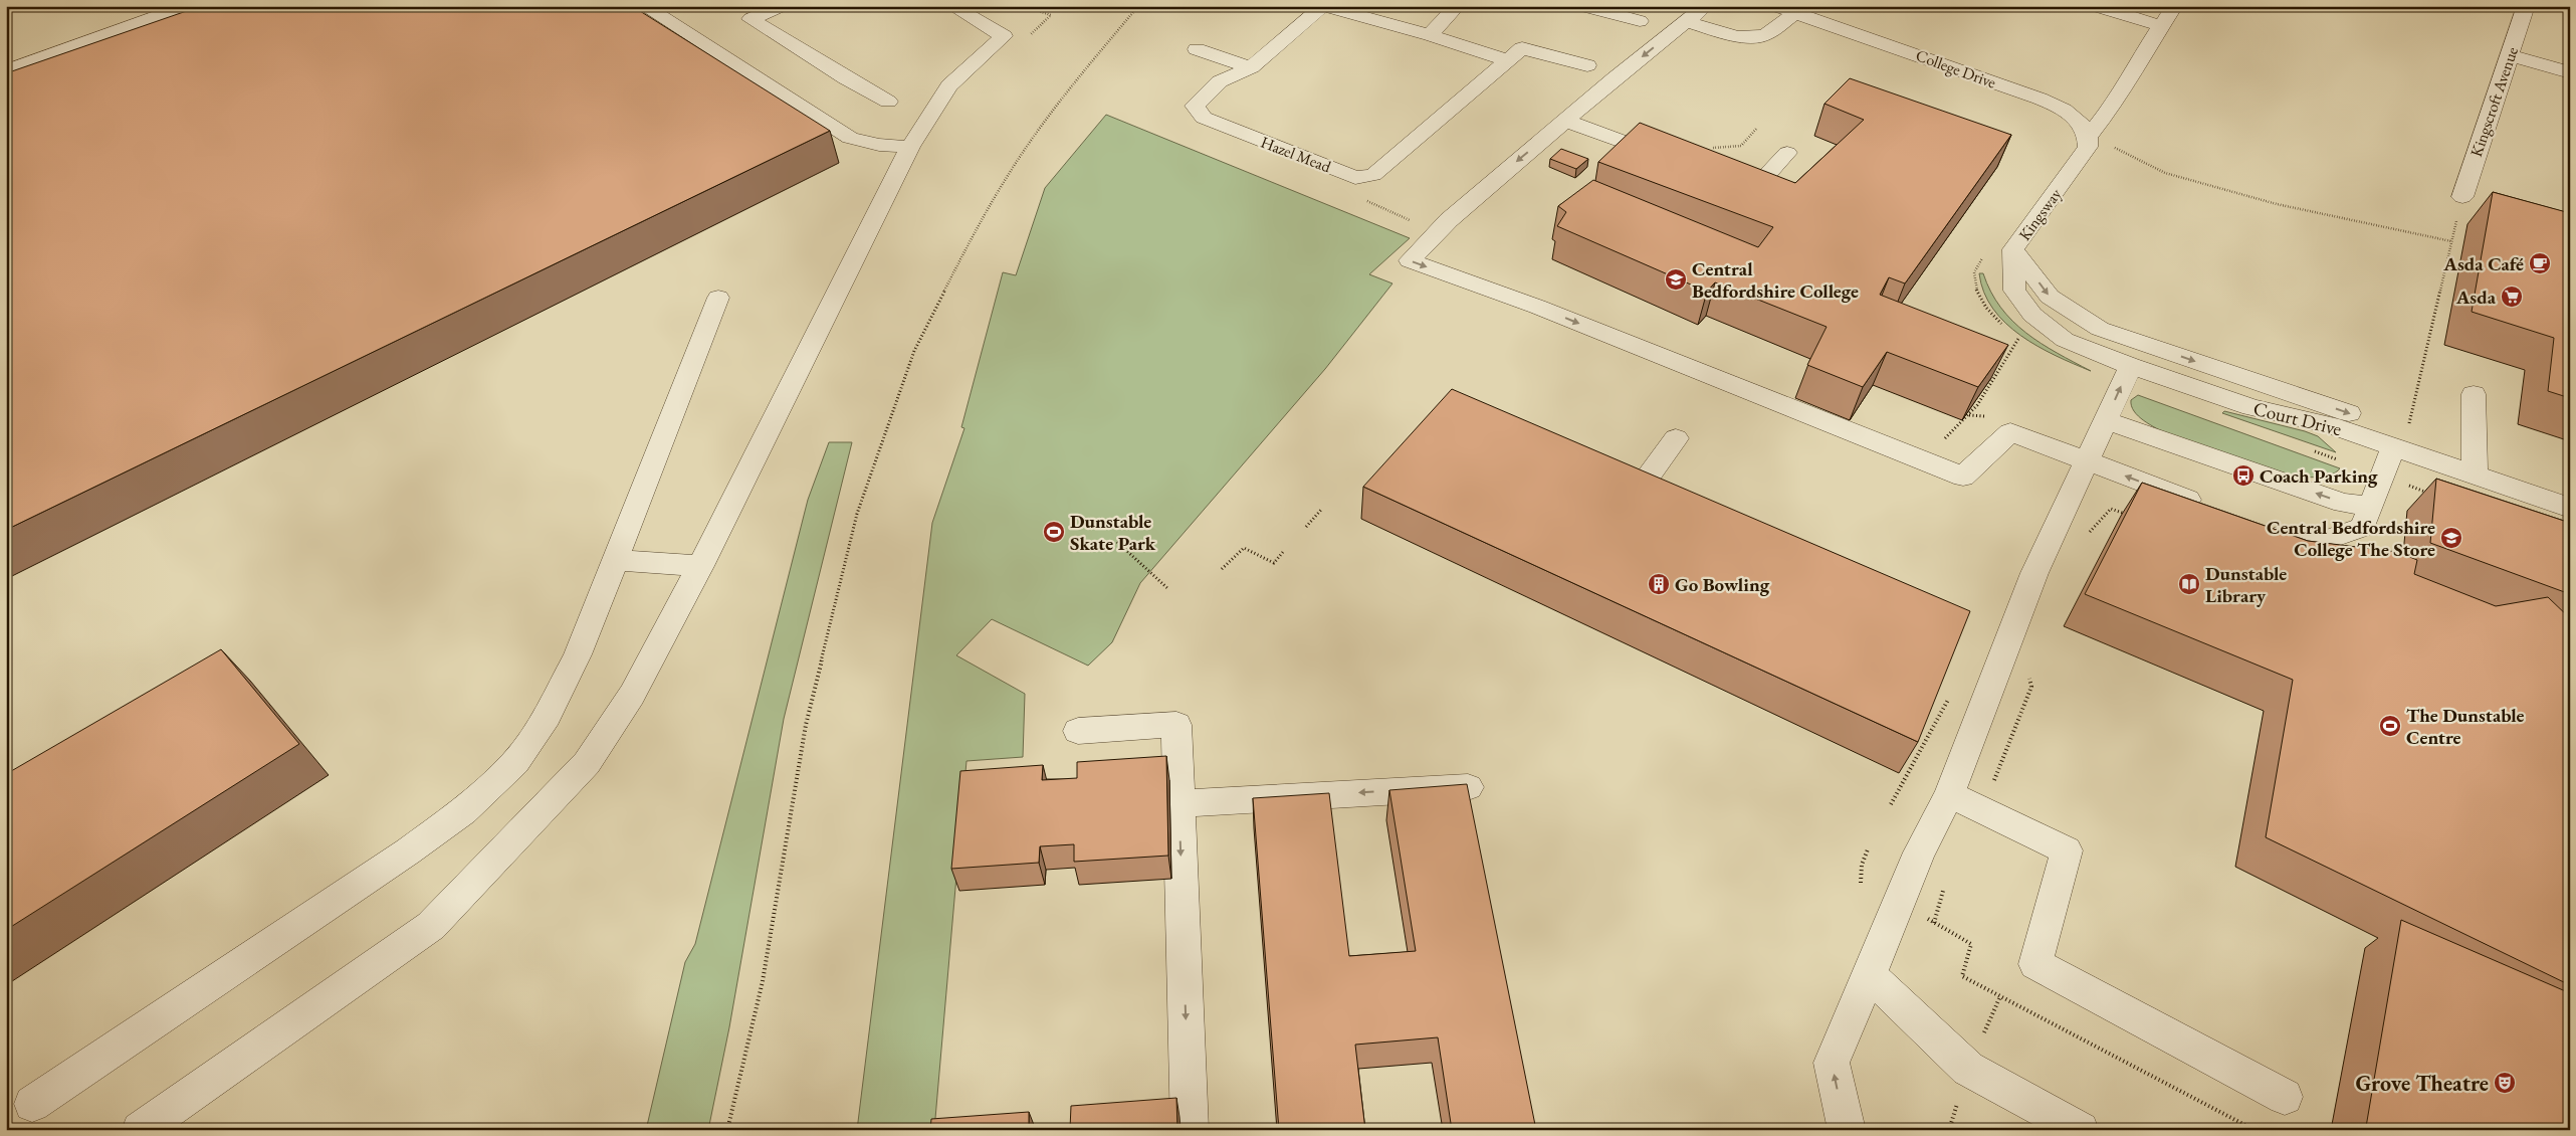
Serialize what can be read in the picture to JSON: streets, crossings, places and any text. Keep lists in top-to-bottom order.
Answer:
{
  "streets": {
    "street": [
      "College Drive",
      "Kingscroft Avenue",
      "Hazel Mead",
      "Kingsway",
      "Court Drive"
    ]
  },
  "crossings": [
    ["College Drive", "Kingsway"],
    ["Kingsway", "Court Drive"]
  ],
  "places": {
    "cafe": ["Asda Café"],
    "school or university": ["Central Bedfordshire College", "Central Bedfordshire College The Store"],
    "supermarket": ["Asda"],
    "bus stop": ["Coach Parking"],
    "sports": ["Dunstable Skate Park", "The Dunstable Centre"],
    "building": ["Go Bowling"],
    "library": ["Dunstable Library"],
    "theatre": ["Grove Theatre"]
  }
}
